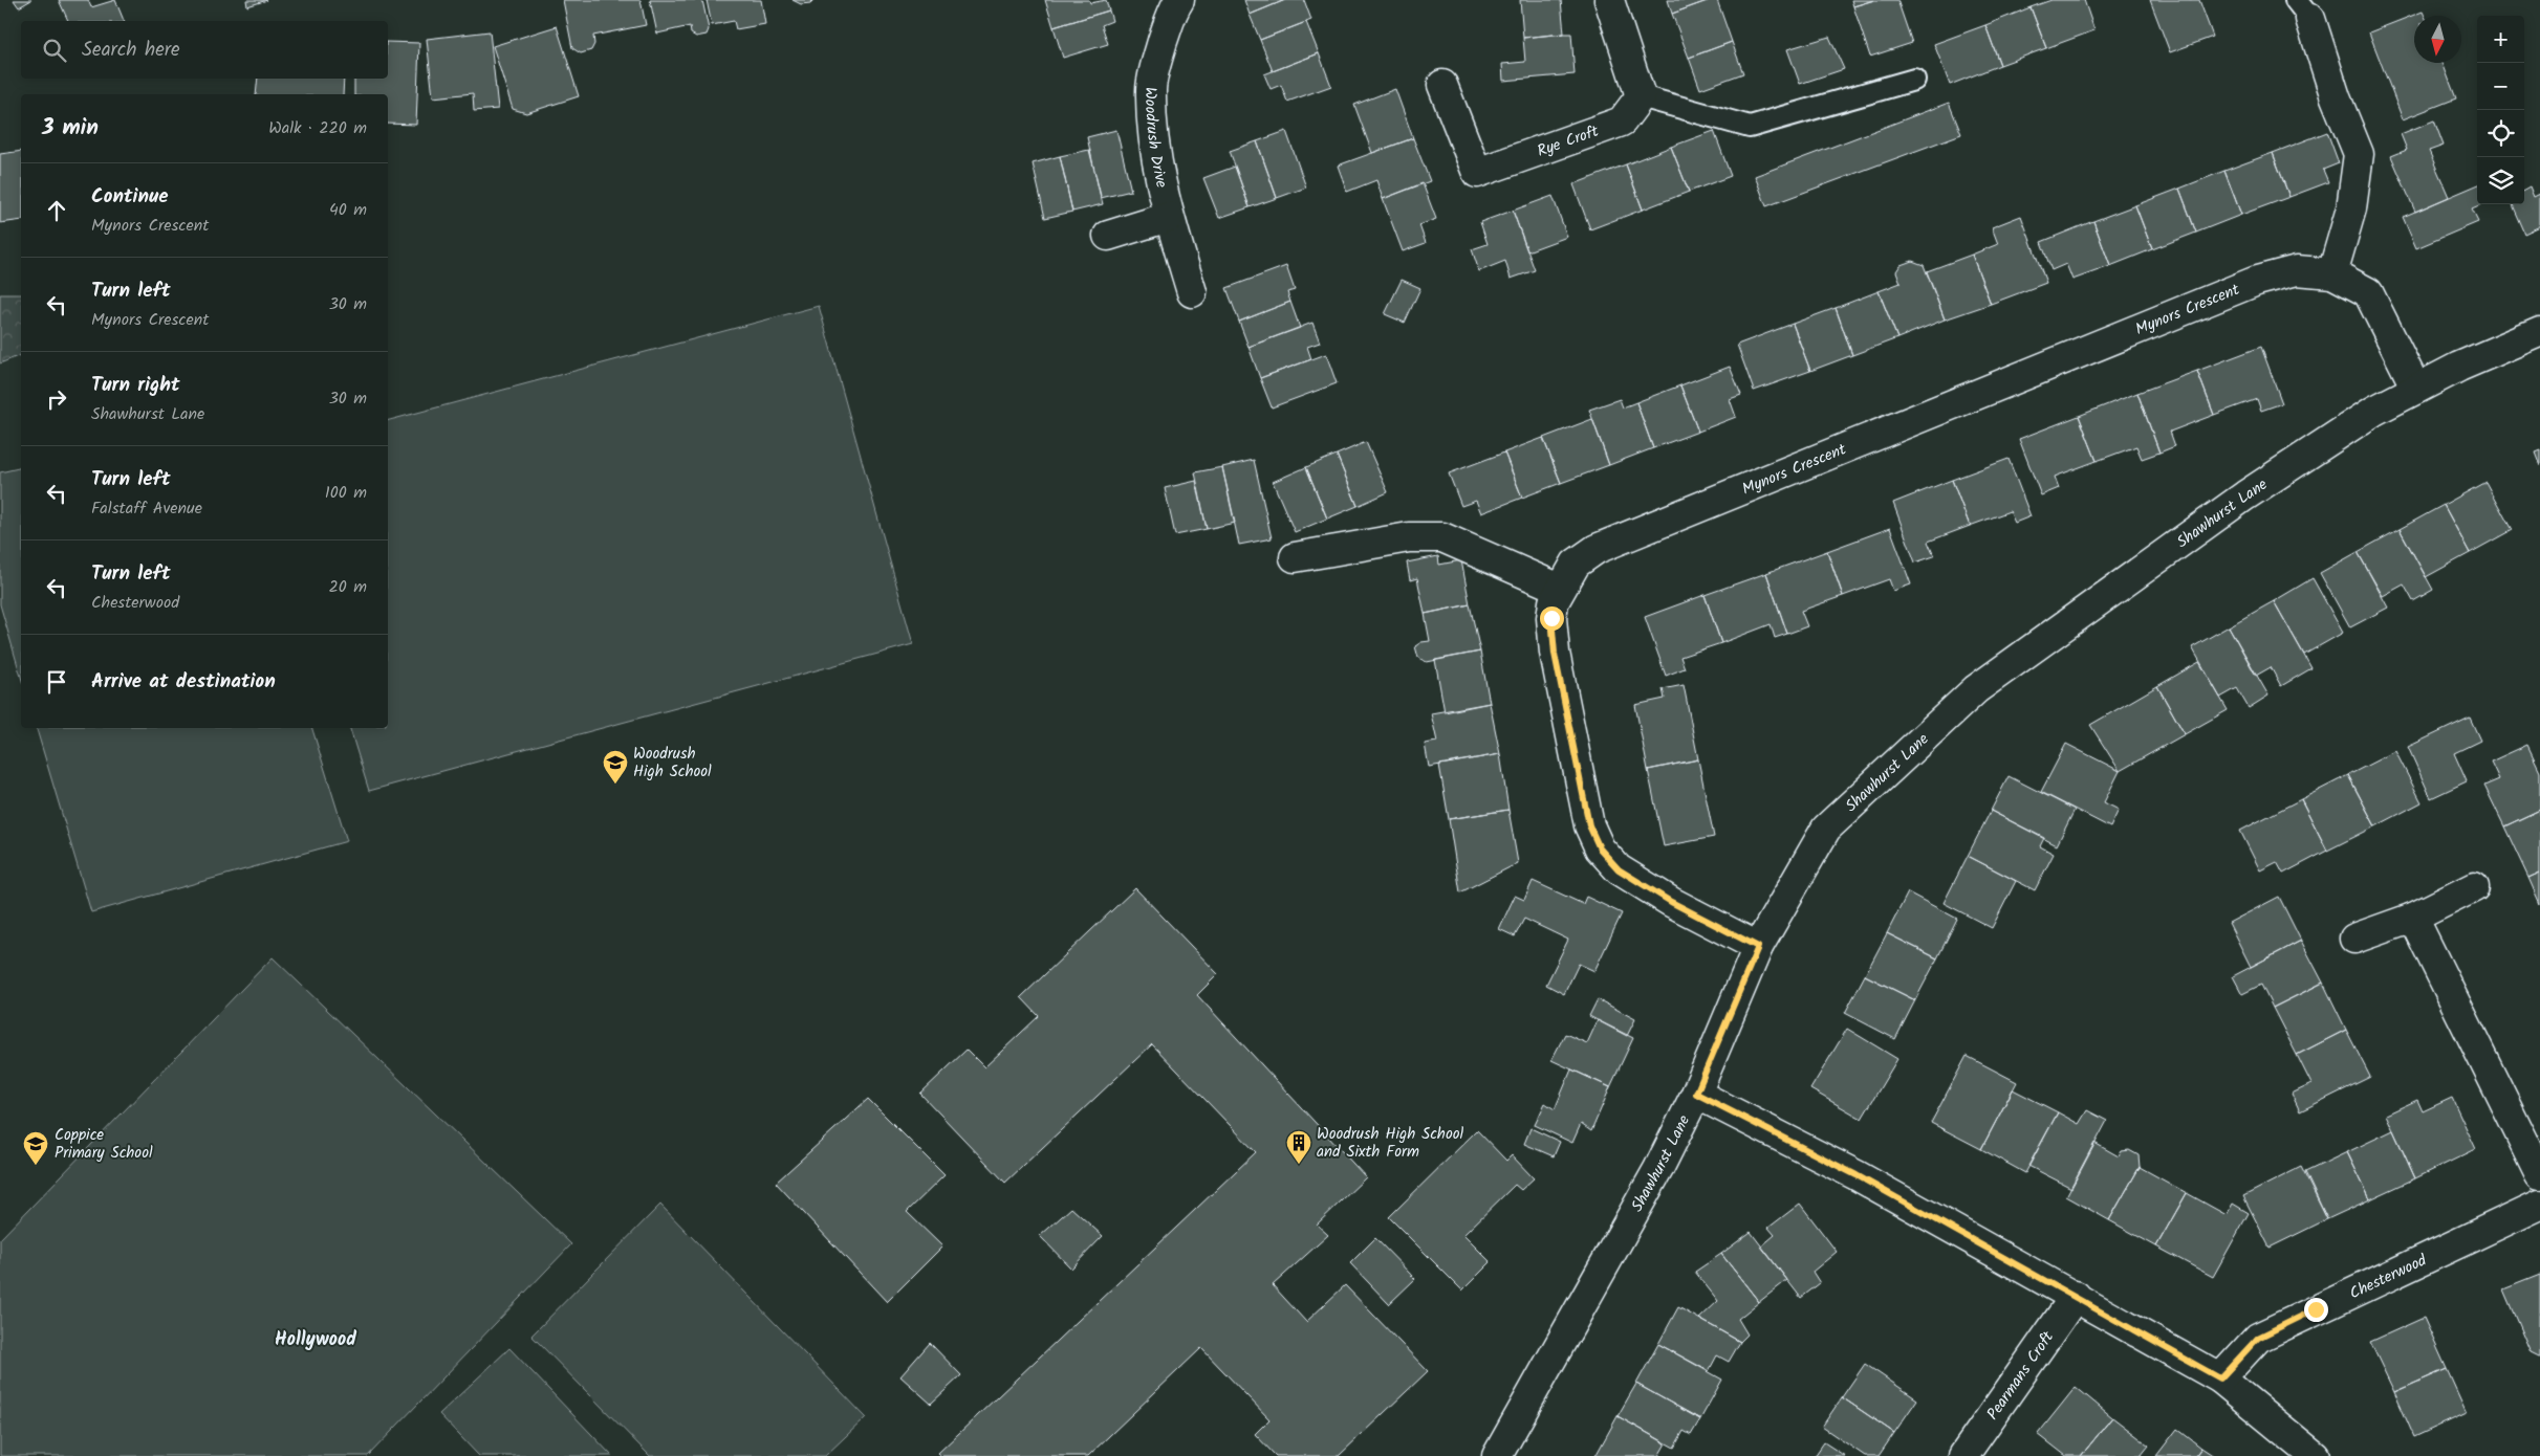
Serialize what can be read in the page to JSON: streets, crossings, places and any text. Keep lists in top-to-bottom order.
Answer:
{
  "streets": {
    "street": [
      "Woodrush Drive",
      "Rye Croft",
      "Mynors Crescent",
      "Shawhurst Lane",
      "Chesterwood",
      "Pearmans Croft"
    ]
  },
  "crossings": [
    ["Mynors Crescent", "Shawhurst Lane"]
  ],
  "districts": ["Hollywood"],
  "places": {
    "school or university": ["Woodrush High School", "Coppice Primary School"],
    "building": ["Woodrush High School and Sixth Form"]
  },
  "north": "bottom",
  "page": {
    "map_buttons": ["+", "−"],
    "search": "Search here",
    "heading": ["3 min", "Walk · 220 m"],
    "list": [
      ["Continue", "Mynors Crescent", "40 m"],
      ["Turn left", "Mynors Crescent", "30 m"],
      ["Turn right", "Shawhurst Lane", "30 m"],
      ["Turn left", "Falstaff Avenue", "100 m"],
      ["Turn left", "Chesterwood", "20 m"],
      "Arrive at destination"
    ]
  }
}
